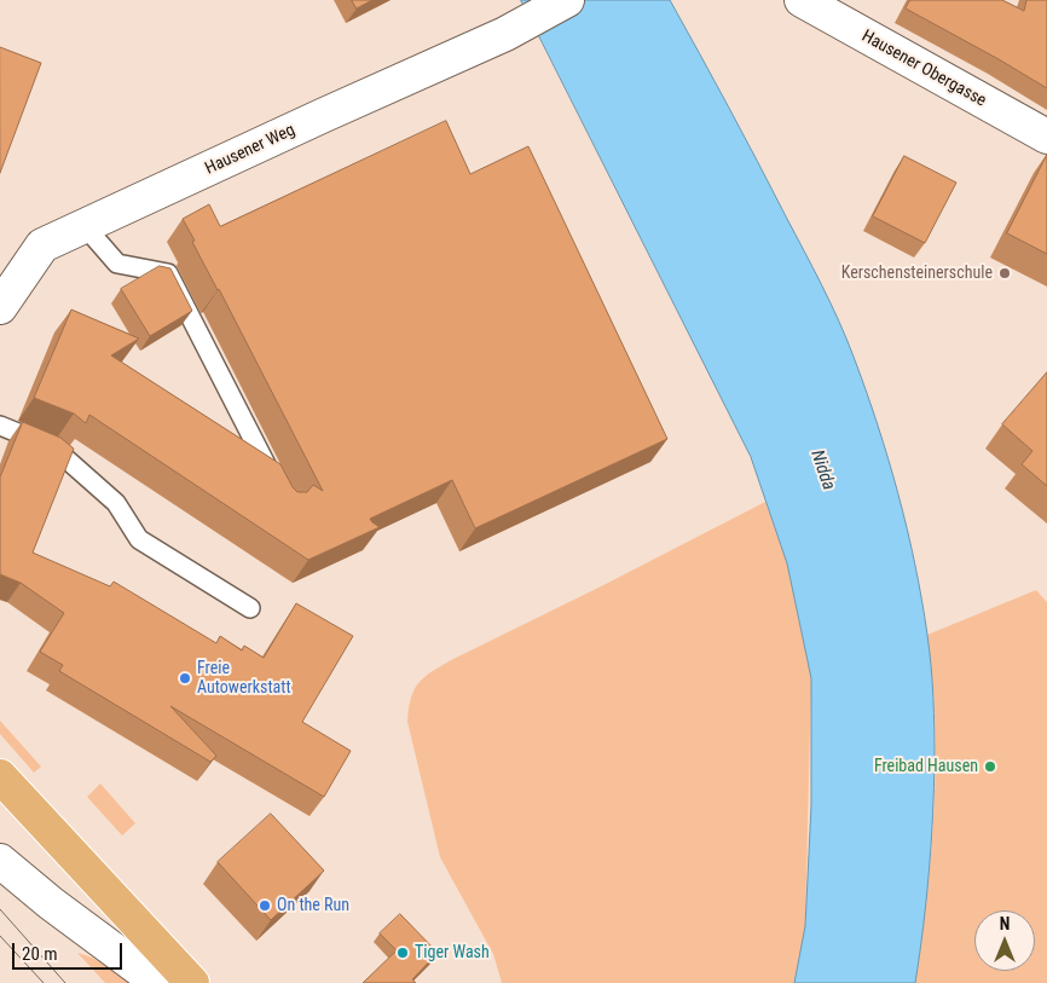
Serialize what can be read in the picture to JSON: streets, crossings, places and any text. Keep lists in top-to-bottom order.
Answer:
{
  "streets": {
    "street": ["Hausener Obergasse", "Hausener Weg"]
  },
  "water": ["Nidda"],
  "places": [
    "Kerschensteinerschule",
    "Freie Autowerkstatt",
    "Freibad Hausen",
    "On the Run",
    "Tiger Wash"
  ],
  "scale_bar": "20 m",
  "north": "top"
}
